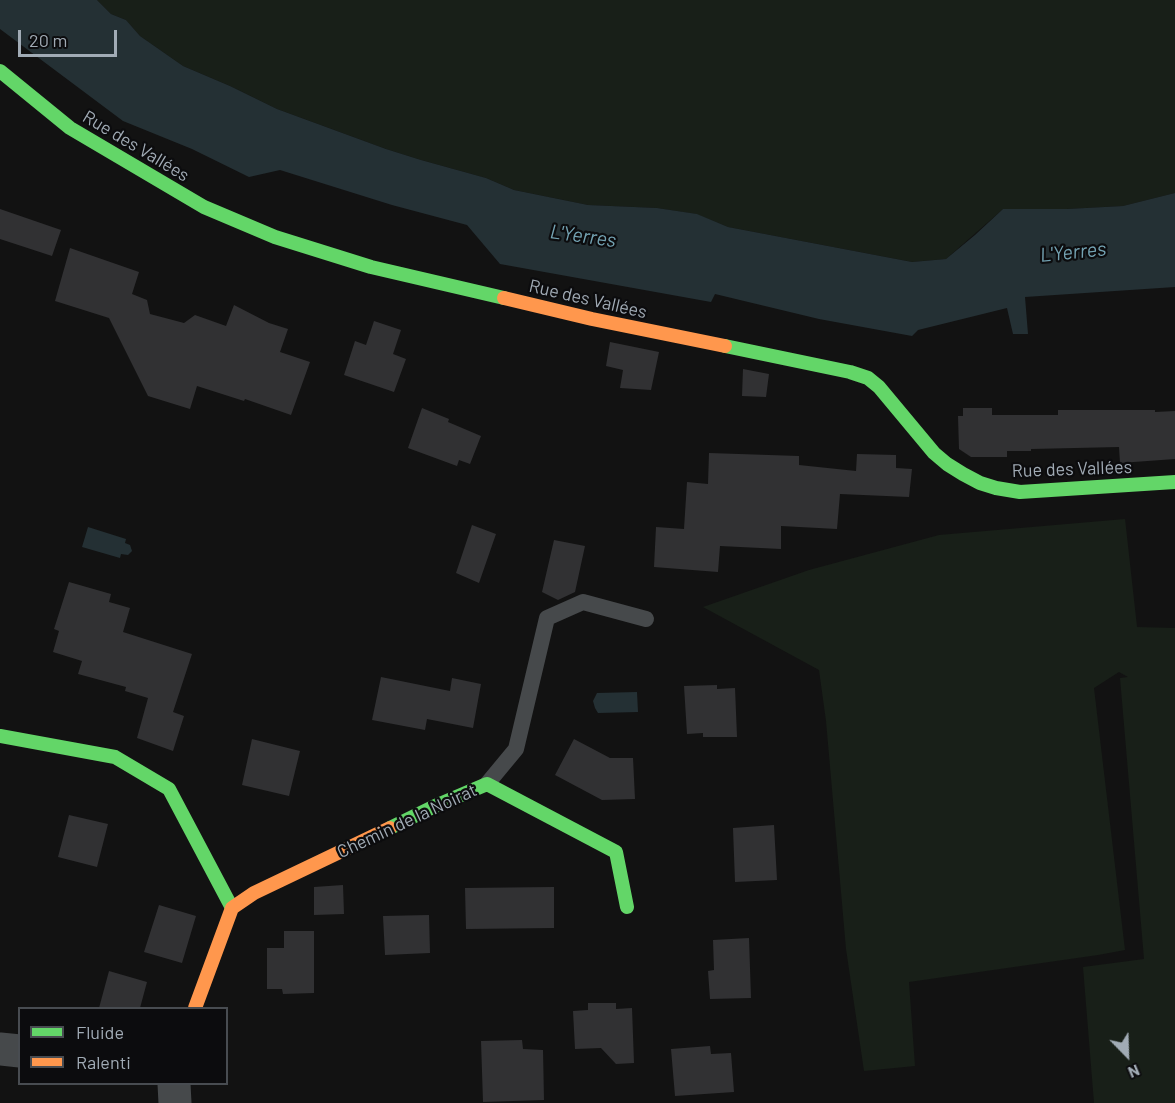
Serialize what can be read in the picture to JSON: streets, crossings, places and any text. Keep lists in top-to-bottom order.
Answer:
{
  "streets": {
    "street": ["Rue des Vallées", "Chemin de la Noirat"]
  },
  "water": ["L'Yerres"],
  "legend": ["Fluide", "Ralenti"],
  "scale_bar": "20 m",
  "north": "bottom right"
}
